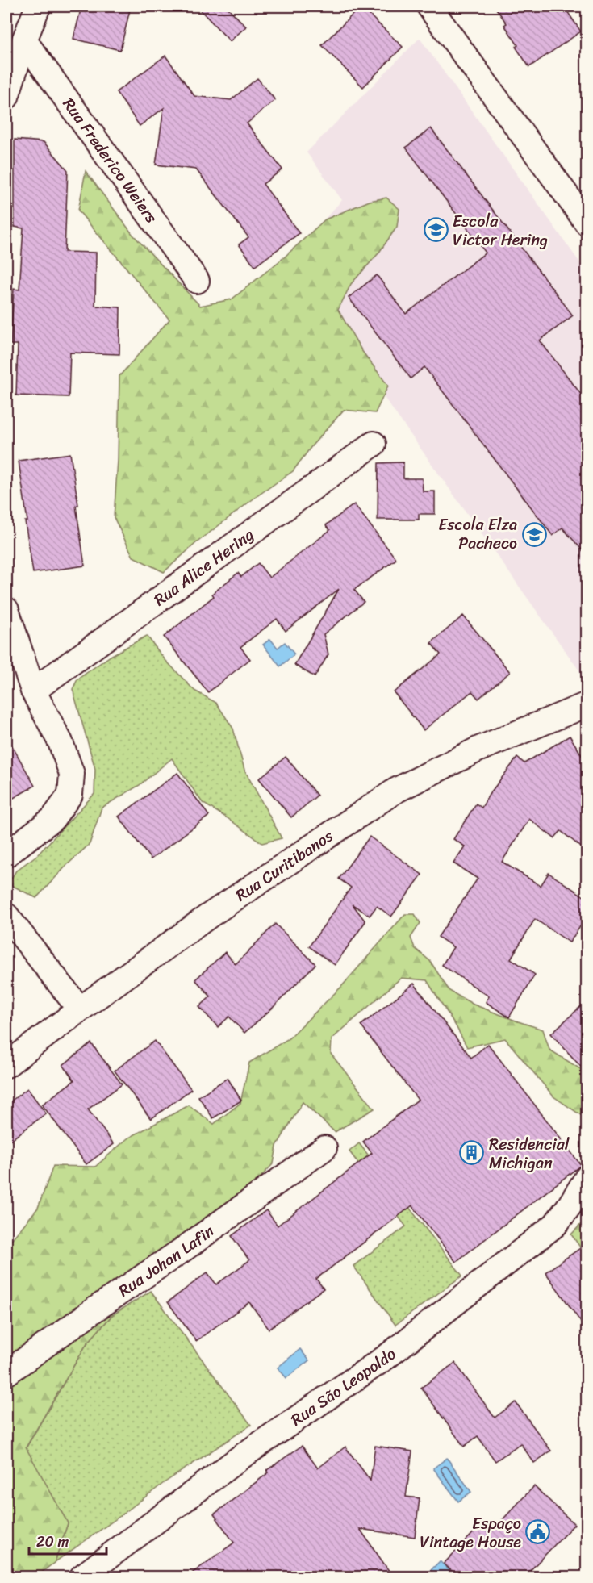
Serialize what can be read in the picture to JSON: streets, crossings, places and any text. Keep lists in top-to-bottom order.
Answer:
{
  "streets": {
    "street": [
      "Rua Frederico Weiers",
      "Rua Alice Hering",
      "Rua Curitibanos",
      "Rua Johan Lafin",
      "Rua São Leopoldo"
    ]
  },
  "places": {
    "school or university": ["Escola Victor Hering", "Escola Elza Pacheco"],
    "building": ["Residencial Michigan"],
    "public building": ["Espaço Vintage House"]
  },
  "scale_bar": "20 m"
}
